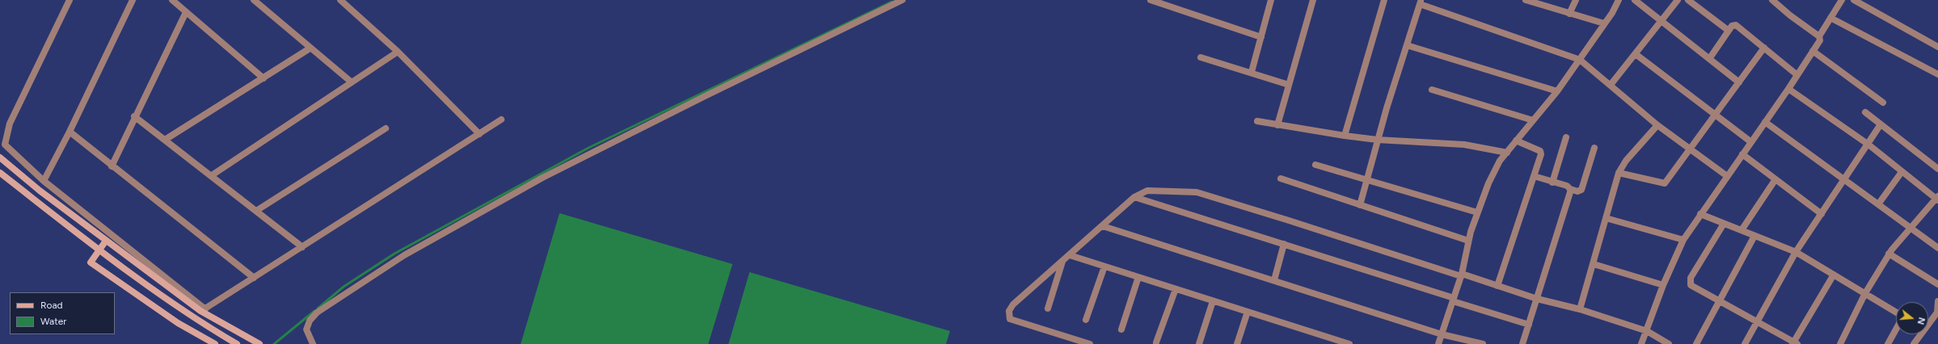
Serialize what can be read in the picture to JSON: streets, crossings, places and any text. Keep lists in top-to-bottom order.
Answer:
{
  "legend": ["Road", "Water"],
  "north": "right"
}
